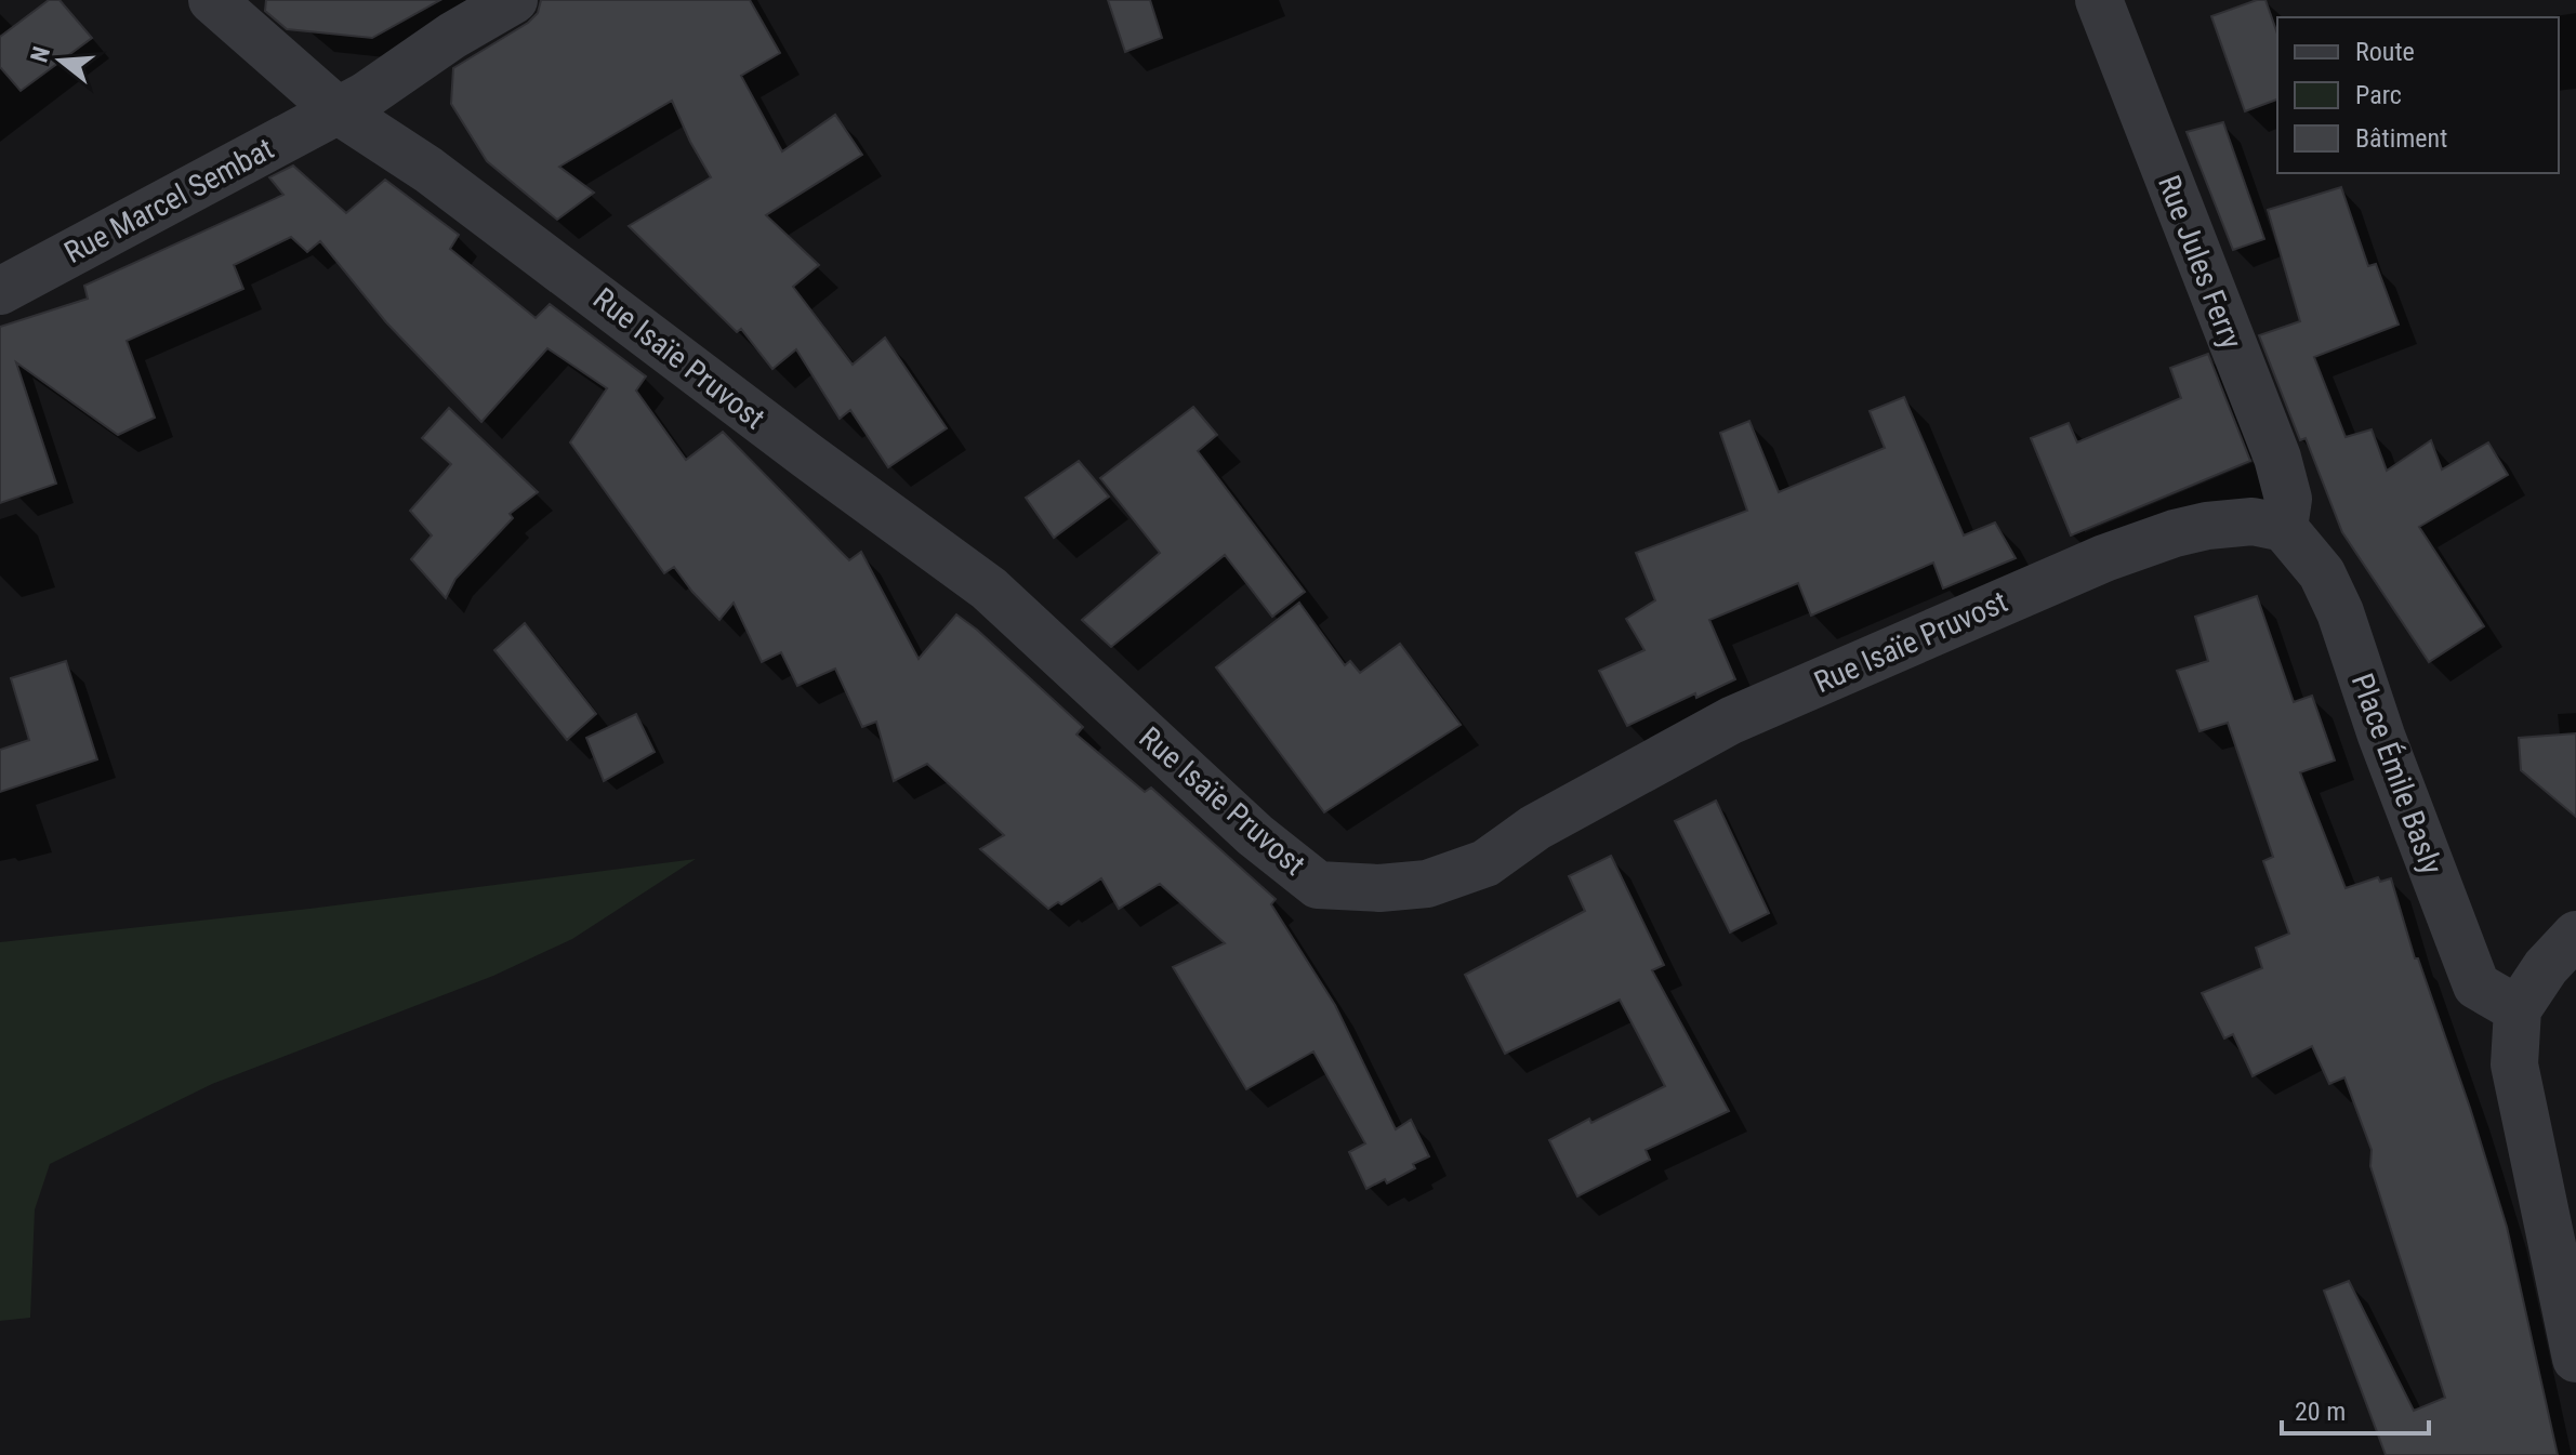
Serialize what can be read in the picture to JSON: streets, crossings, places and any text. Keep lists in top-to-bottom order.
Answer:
{
  "streets": {
    "street": [
      "Rue Marcel Sembat",
      "Rue Jules Ferry",
      "Rue Isaïe Pruvost",
      "Place Émile Basly"
    ]
  },
  "crossings": [
    ["Rue Marcel Sembat", "Rue Isaïe Pruvost"],
    ["Rue Jules Ferry", "Rue Isaïe Pruvost"],
    ["Rue Jules Ferry", "Place Émile Basly"],
    ["Rue Isaïe Pruvost", "Place Émile Basly"]
  ],
  "legend": ["Route", "Parc", "Bâtiment"],
  "scale_bar": "20 m",
  "north": "left"
}
